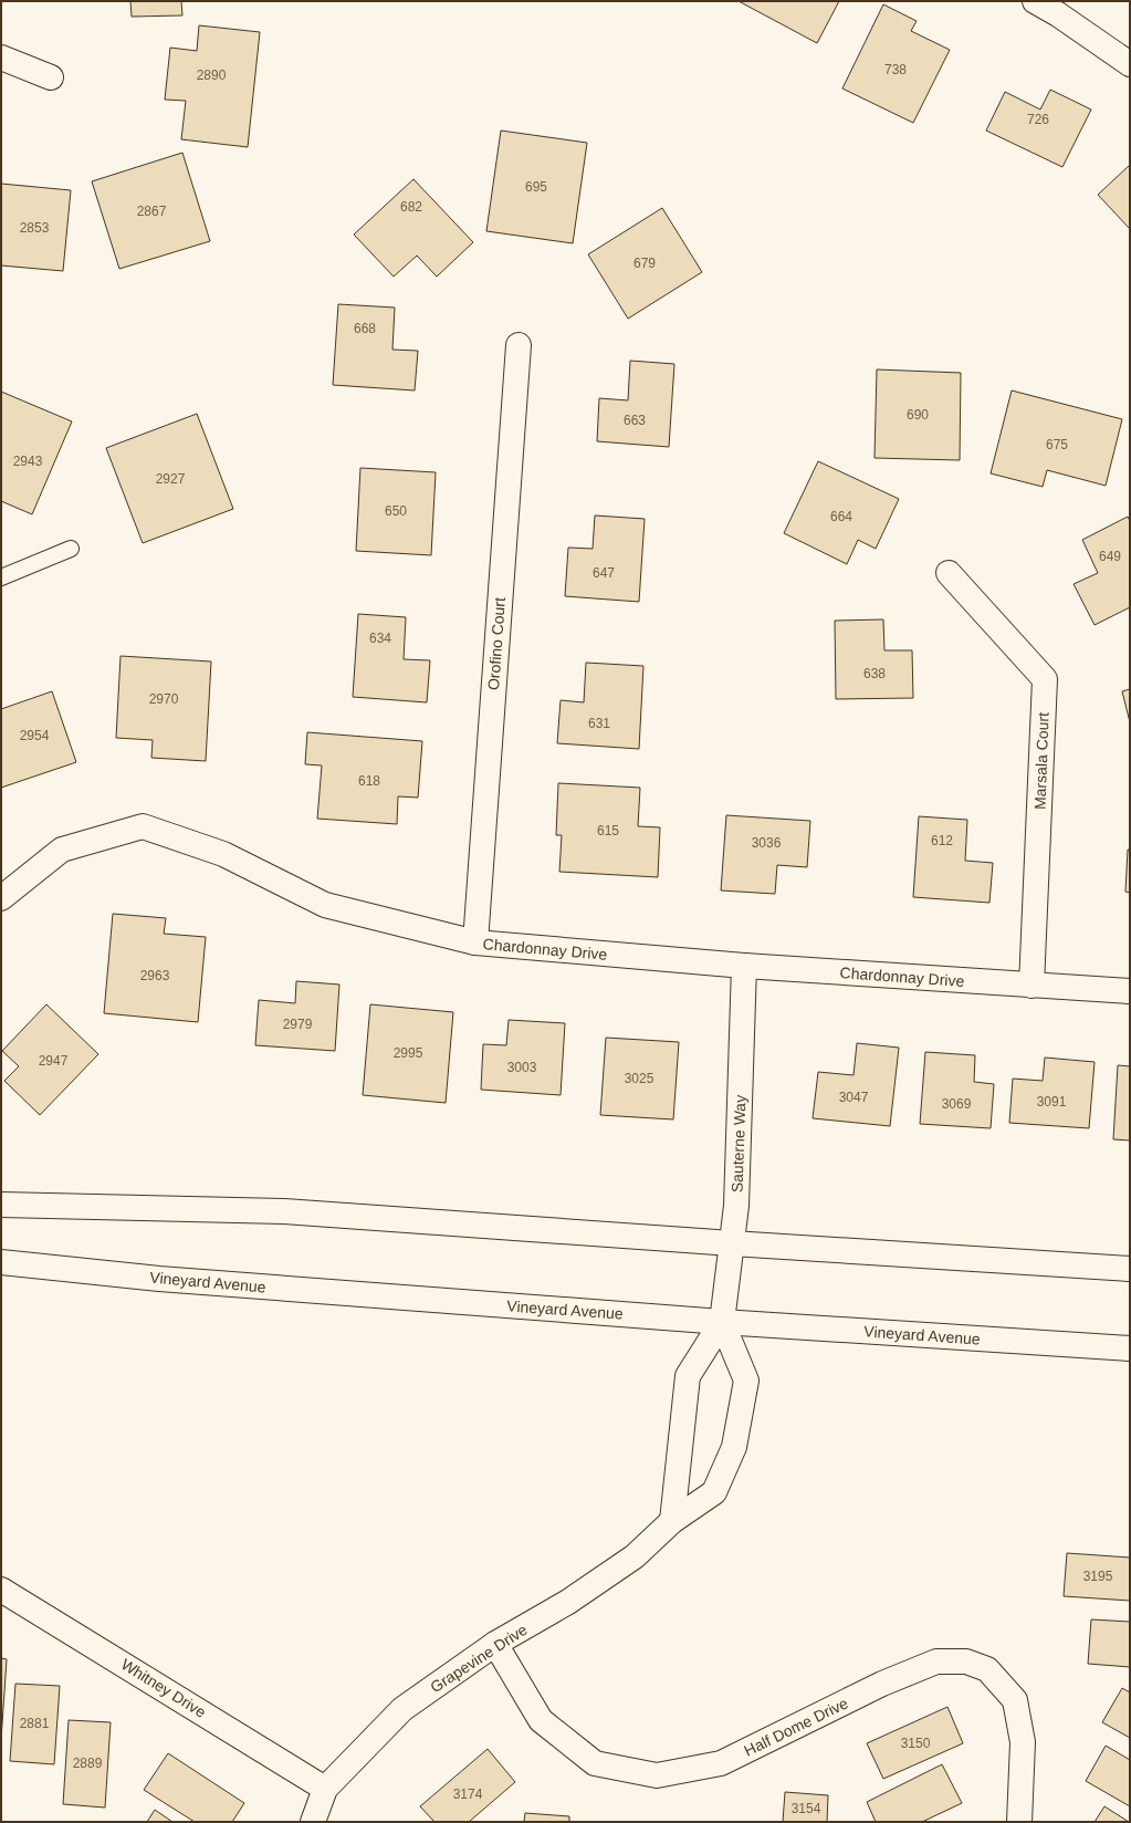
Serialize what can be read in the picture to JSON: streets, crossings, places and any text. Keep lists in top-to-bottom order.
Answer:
{
  "streets": {
    "street": [
      "Orofino Court",
      "Marsala Court",
      "Chardonnay Drive",
      "Sauterne Way",
      "Vineyard Avenue",
      "Grapevine Drive",
      "Whitney Drive",
      "Half Dome Drive"
    ]
  },
  "crossings": [
    ["Orofino Court", "Chardonnay Drive"],
    ["Marsala Court", "Chardonnay Drive"],
    ["Chardonnay Drive", "Sauterne Way"],
    ["Sauterne Way", "Vineyard Avenue"],
    ["Sauterne Way", "Grapevine Drive"],
    ["Vineyard Avenue", "Grapevine Drive"],
    ["Grapevine Drive", "Whitney Drive"],
    ["Grapevine Drive", "Half Dome Drive"]
  ],
  "house_numbers": [
    "738",
    "2890",
    "726",
    "695",
    "682",
    "2867",
    "2853",
    "679",
    "668",
    "690",
    "663",
    "675",
    "2943",
    "2927",
    "650",
    "664",
    "649",
    "647",
    "634",
    "638",
    "2970",
    "631",
    "2954",
    "618",
    "615",
    "612",
    "3036",
    "2963",
    "2979",
    "2995",
    "2947",
    "3003",
    "3025",
    "3047",
    "3091",
    "3069",
    "3195",
    "2881",
    "3150",
    "2889",
    "3174",
    "3154"
  ]
}
